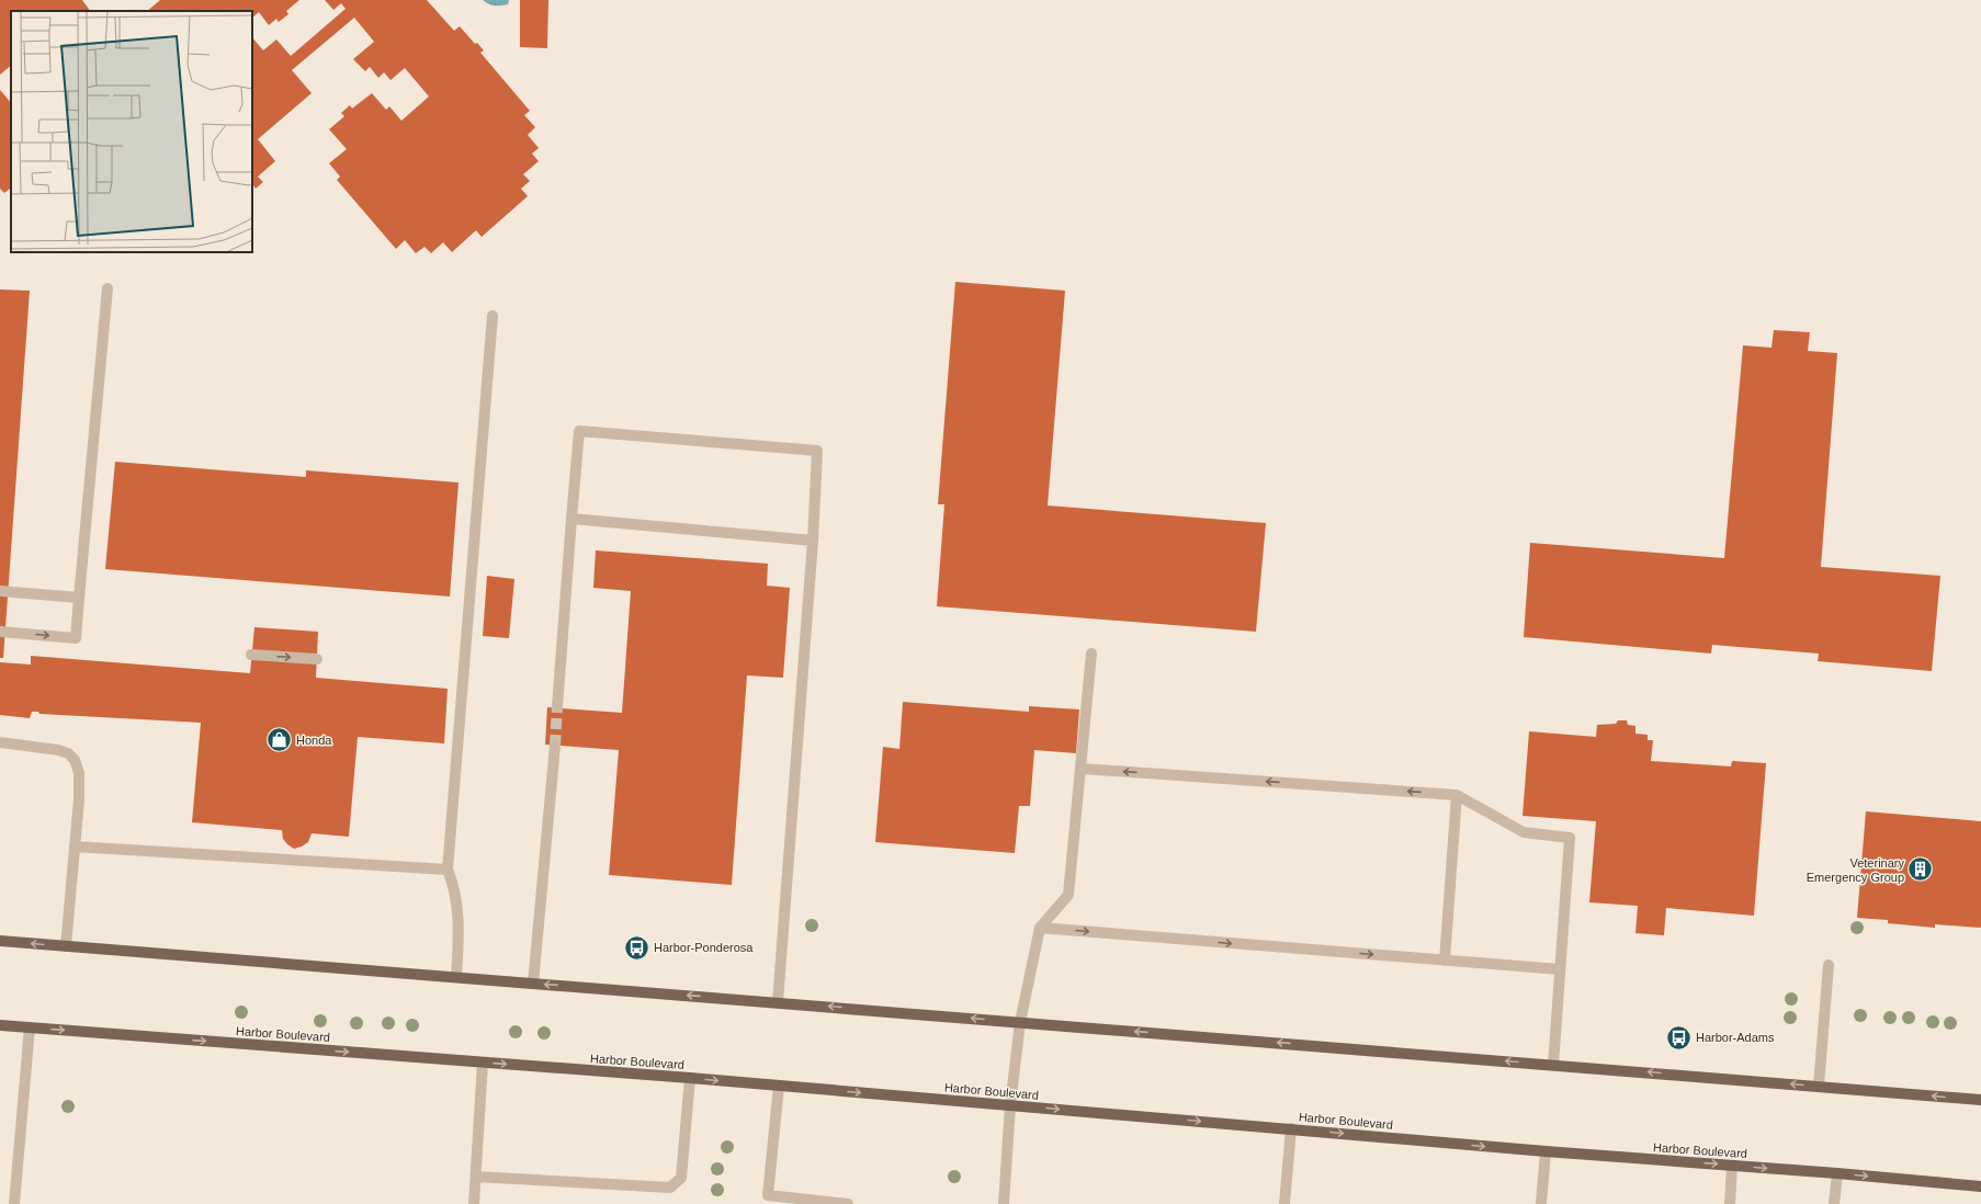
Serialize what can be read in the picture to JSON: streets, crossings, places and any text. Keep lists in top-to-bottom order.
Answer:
{
  "streets": {
    "main road": ["Harbor Boulevard"]
  },
  "places": {
    "shop": ["Honda"],
    "building": ["Veterinary Emergency Group"],
    "bus stop": ["Harbor-Ponderosa", "Harbor-Adams"]
  }
}
